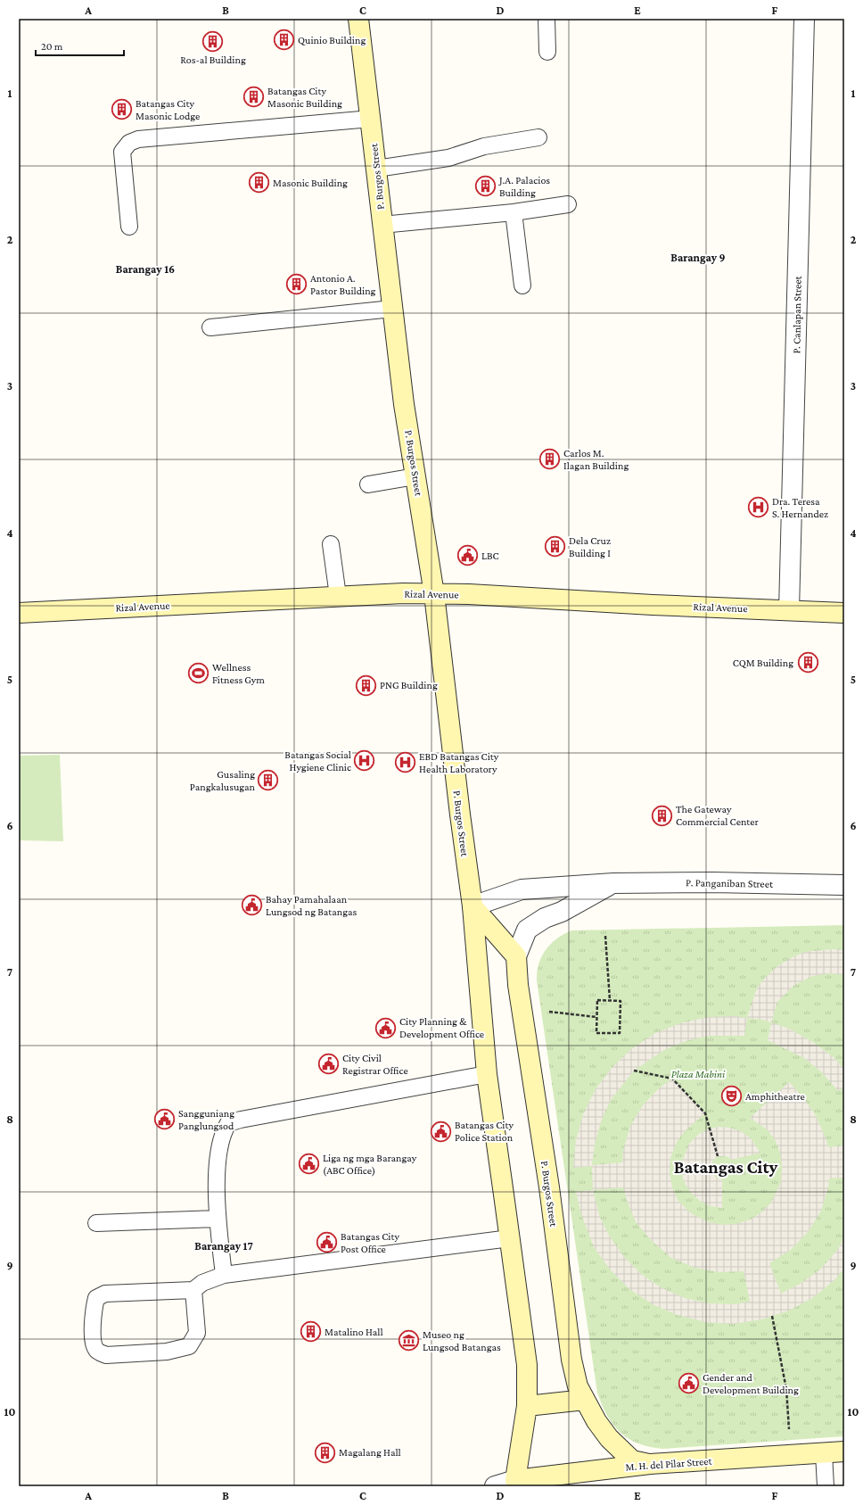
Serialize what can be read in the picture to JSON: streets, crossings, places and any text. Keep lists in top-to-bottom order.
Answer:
{
  "streets": {
    "main road": ["P. Burgos Street", "Rizal Avenue", "M. H. del Pilar Street"],
    "street": ["P. Canlapan Street", "P. Panganiban Street"]
  },
  "crossings": [
    ["P. Burgos Street", "Rizal Avenue"],
    ["P. Burgos Street", "P. Panganiban Street"],
    ["P. Burgos Street", "M. H. del Pilar Street"],
    ["P. Canlapan Street", "Rizal Avenue"]
  ],
  "districts": [
    "Barangay 9",
    "Barangay 16",
    "Batangas City",
    "Barangay 17"
  ],
  "parks": ["Plaza Mabini"],
  "places": {
    "building": [
      "Quinio Building",
      "Ros-al Building",
      "Batangas City Masonic Building",
      "Batangas City Masonic Lodge",
      "Masonic Building",
      "J.A. Palacios Building",
      "Antonio A. Pastor Building",
      "Carlos M. Ilagan Building",
      "Dela Cruz Building I",
      "CQM Building",
      "PNG Building",
      "Gusaling Pangkalusugan",
      "The Gateway Commercial Center",
      "Matalino Hall",
      "Magalang Hall"
    ],
    "hospital": ["Dra. Teresa S. Hernandez", "Batangas Social Hygiene Clinic", "EBD Batangas City Health Laboratory"],
    "public building": [
      "LBC",
      "Bahay Pamahalaan Lungsod ng Batangas",
      "City Planning & Development Office",
      "City Civil Registrar Office",
      "Sangguniang Panglungsod",
      "Batangas City Police Station",
      "Liga ng mga Barangay (ABC Office)",
      "Batangas City Post Office",
      "Gender and Development Building"
    ],
    "sports": ["Wellness Fitness Gym"],
    "theatre": ["Amphitheatre"],
    "museum": ["Museo ng Lungsod Batangas"]
  },
  "scale_bar": "20 m",
  "grid": {
    "columns": [
      "A",
      "B",
      "C",
      "D",
      "E",
      "F"
    ],
    "rows": [
      "1",
      "2",
      "3",
      "4",
      "5",
      "6",
      "7",
      "8",
      "9",
      "10"
    ]
  }
}
